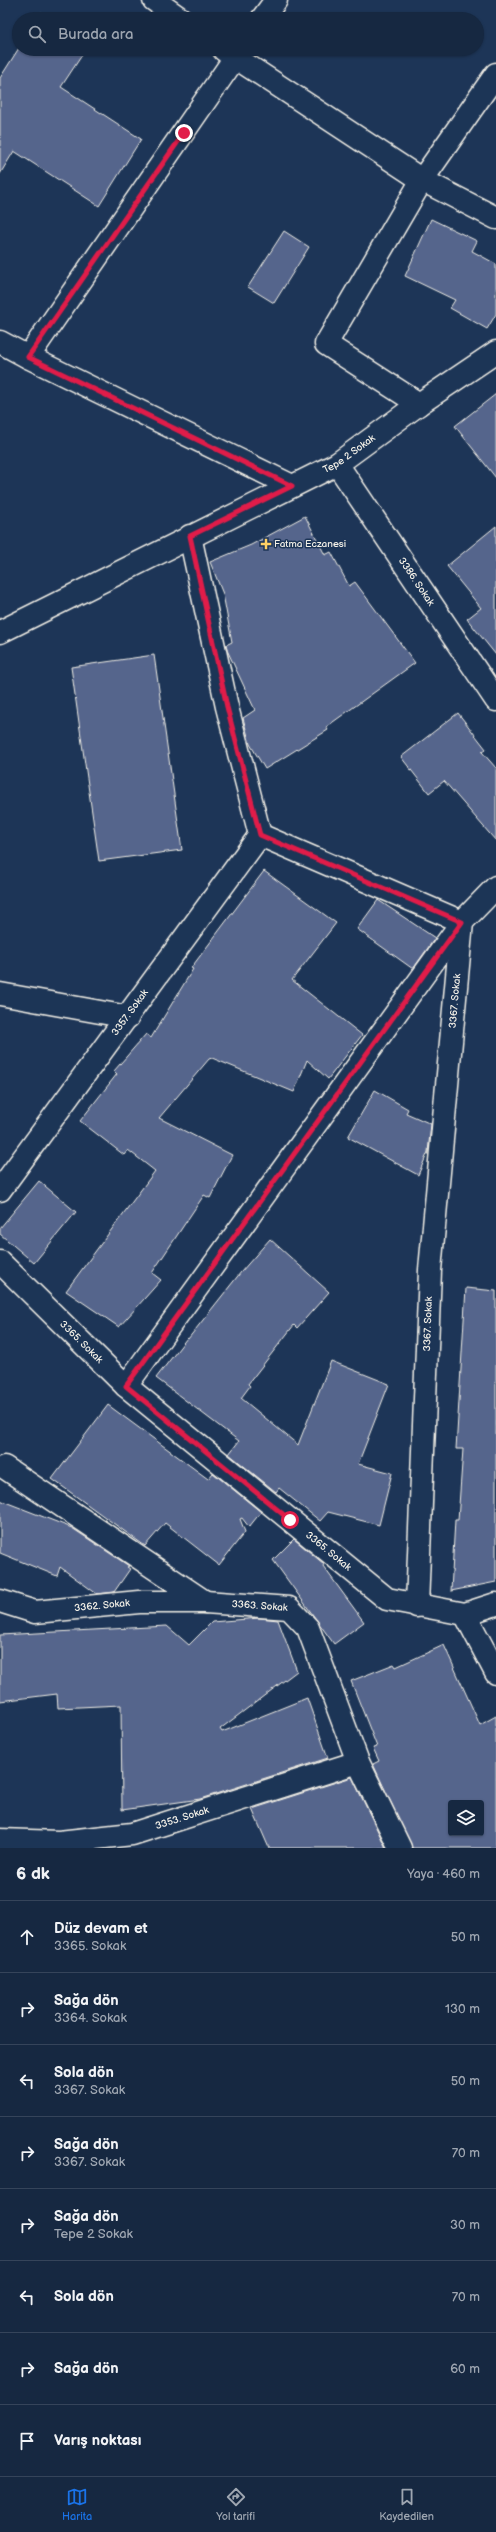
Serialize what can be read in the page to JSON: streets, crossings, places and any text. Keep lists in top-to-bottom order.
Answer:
{
  "streets": {
    "street": [
      "Tepe 2 Sokak",
      "3386. Sokak",
      "3367. Sokak",
      "3357. Sokak",
      "3365. Sokak",
      "3362. Sokak",
      "3363. Sokak",
      "3353. Sokak"
    ]
  },
  "crossings": [
    ["Tepe 2 Sokak", "3386. Sokak"],
    ["3367. Sokak", "3365. Sokak"],
    ["3362. Sokak", "3363. Sokak"],
    ["3363. Sokak", "3353. Sokak"]
  ],
  "places": {
    "health": ["Fatma Eczanesi"]
  },
  "page": {
    "search": "Burada ara",
    "heading": ["6 dk", "Yaya · 460 m"],
    "list": [
      ["Düz devam et", "3365. Sokak", "50 m"],
      ["Sağa dön", "3364. Sokak", "130 m"],
      ["Sola dön", "3367. Sokak", "50 m"],
      ["Sağa dön", "3367. Sokak", "70 m"],
      ["Sağa dön", "Tepe 2 Sokak", "30 m"],
      ["Sola dön", "70 m"],
      ["Sağa dön", "60 m"],
      "Varış noktası"
    ],
    "nav": ["Harita", "Yol tarifi", "Kaydedilen"]
  }
}
